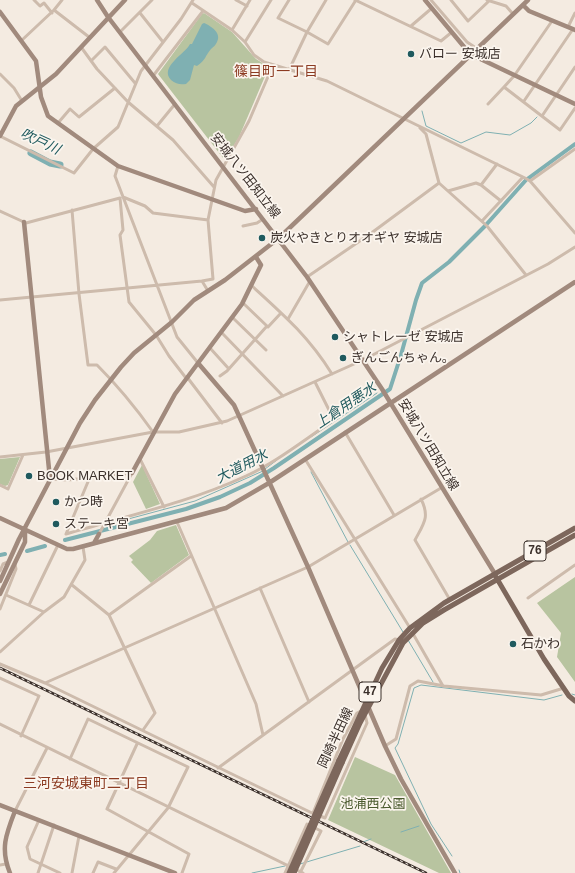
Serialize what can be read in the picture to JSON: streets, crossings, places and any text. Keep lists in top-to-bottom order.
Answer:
{
  "streets": {
    "main road": ["76", "47", "岡崎半田線"],
    "street": ["安城八ツ田知立線"]
  },
  "crossings": [
    ["安城八ツ田知立線", "76"],
    ["安城八ツ田知立線", "岡崎半田線"],
    ["76", "岡崎半田線"]
  ],
  "districts": ["篠目町一丁目", "三河安城東町二丁目"],
  "water": ["吹戸川", "上倉用悪水", "大道用水"],
  "parks": ["池浦西公園"],
  "places": [
    "バロー 安城店",
    "炭火やきとりオオギヤ 安城店",
    "シャトレーゼ 安城店",
    "ぎんごんちゃん。",
    "BOOK MARKET",
    "かつ時",
    "ステーキ宮",
    "石かわ"
  ]
}
